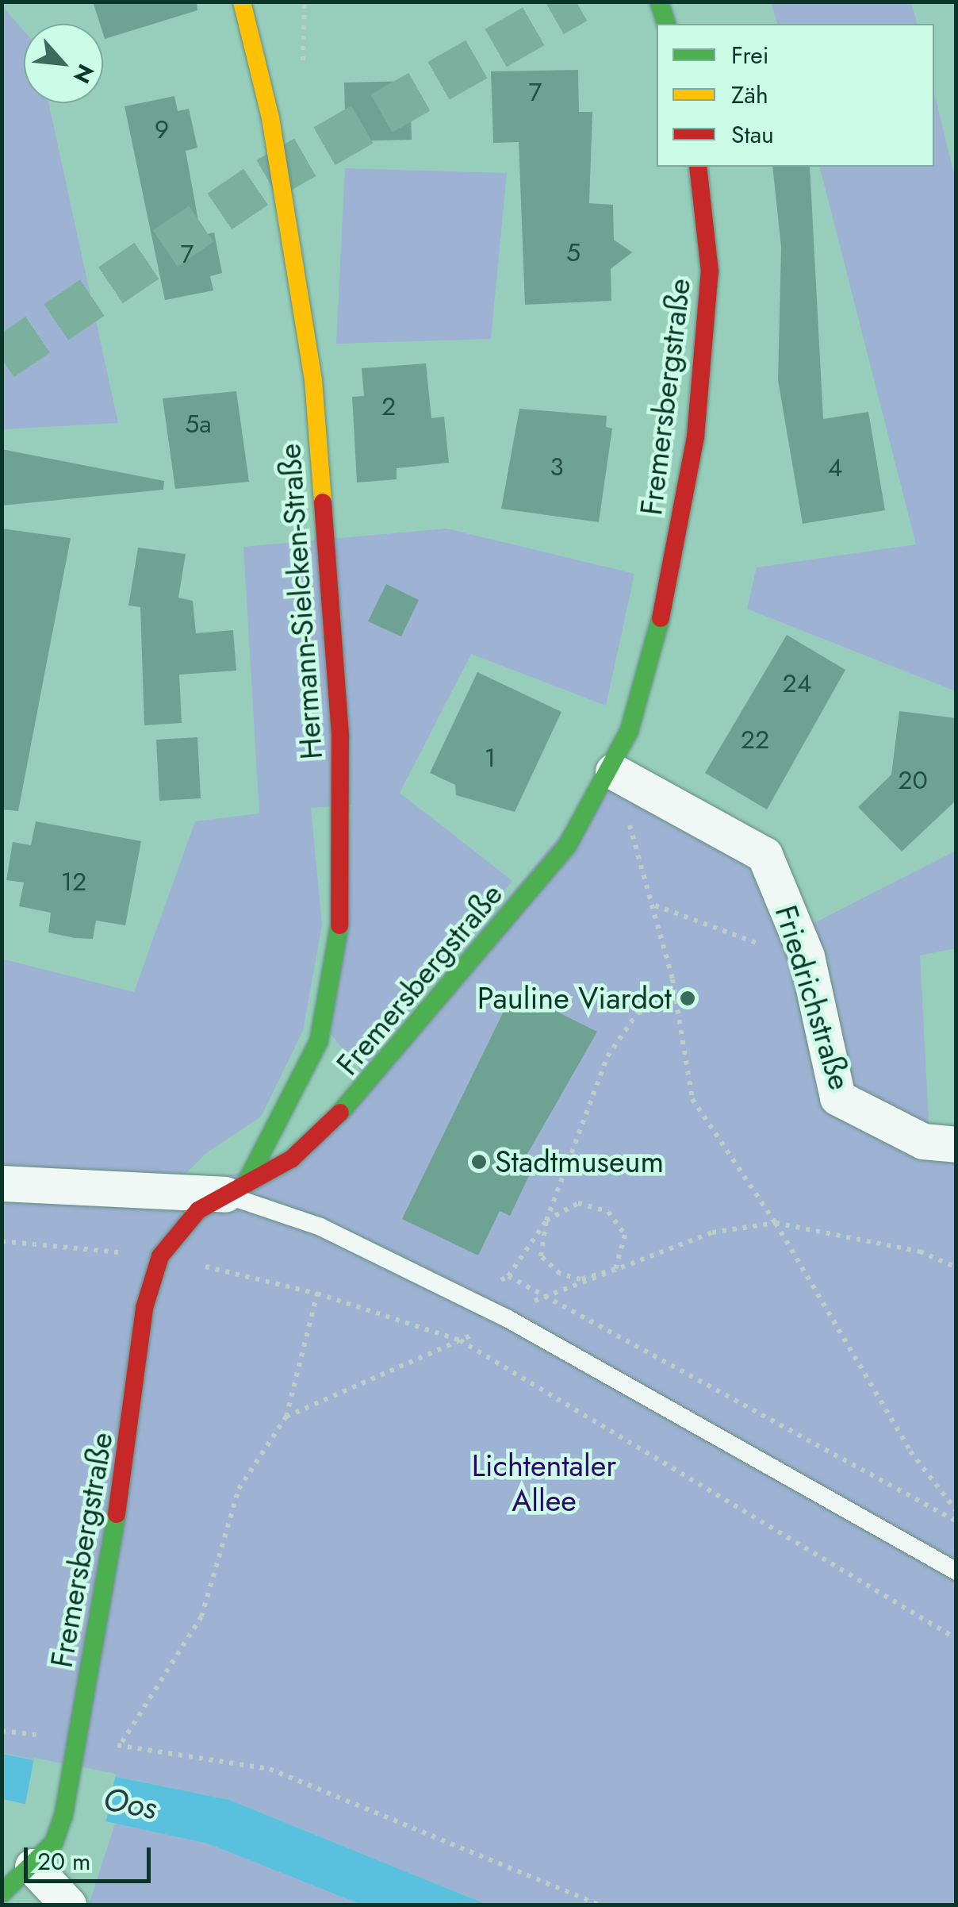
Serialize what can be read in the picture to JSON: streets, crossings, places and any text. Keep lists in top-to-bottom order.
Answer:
{
  "streets": {
    "main road": ["Fremersbergstraße", "Hermann-Sielcken-Straße"],
    "street": ["Friedrichstraße"]
  },
  "crossings": [
    ["Fremersbergstraße", "Hermann-Sielcken-Straße"],
    ["Fremersbergstraße", "Friedrichstraße"]
  ],
  "water": ["Oos"],
  "parks": ["Lichtentaler Allee"],
  "places": ["Pauline Viardot", "Stadtmuseum"],
  "house_numbers": [
    "7",
    "9",
    "5",
    "7",
    "2",
    "5a",
    "3",
    "4",
    "24",
    "22",
    "1",
    "20",
    "12"
  ],
  "legend": ["Frei", "Zäh", "Stau"],
  "scale_bar": "20 m",
  "north": "bottom right"
}
